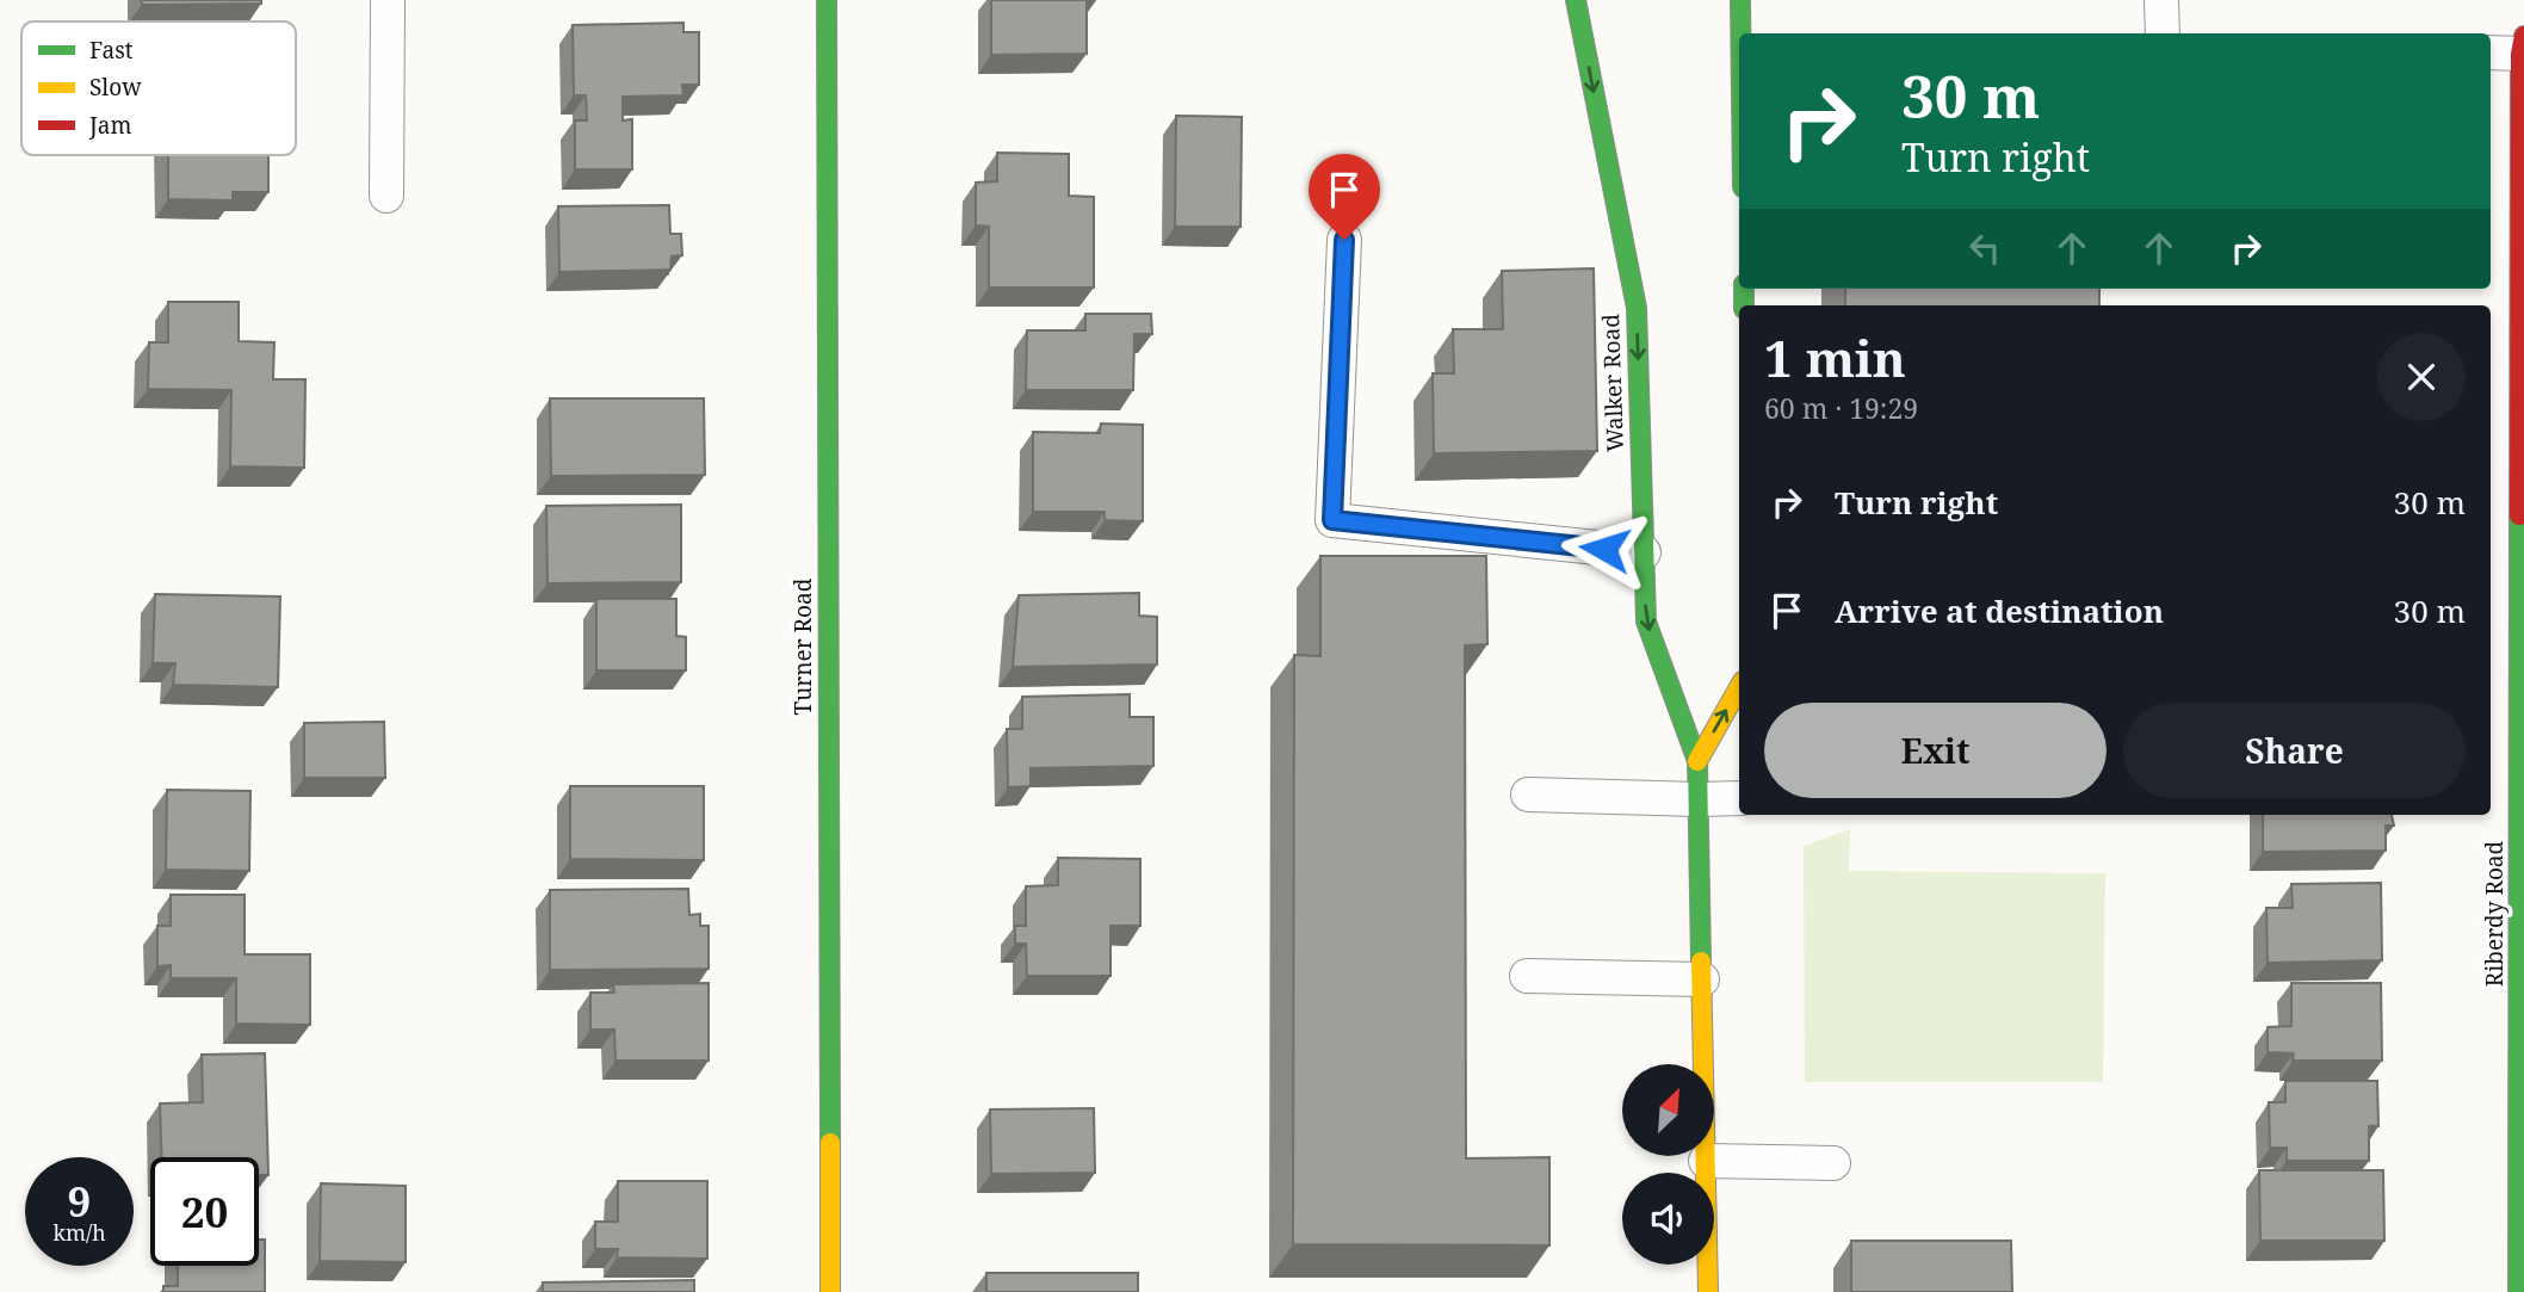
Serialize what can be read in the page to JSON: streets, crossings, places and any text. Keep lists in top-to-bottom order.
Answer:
{
  "streets": {
    "street": ["Walker Road", "Turner Road", "Riberdy Road"]
  },
  "one_way": ["Walker Road"],
  "legend": ["Fast", "Slow", "Jam"],
  "north": "top right",
  "page": {
    "turn": ["30 m", "Turn right"],
    "heading": ["1 min", "60 m · 19:29"],
    "list": [
      {
        "name": "Turn right",
        "value": "30 m"
      },
      {
        "name": "Arrive at destination",
        "value": "30 m"
      }
    ],
    "buttons": ["Exit", "Share"],
    "speed": "9 km/h",
    "limit": "20"
  }
}
